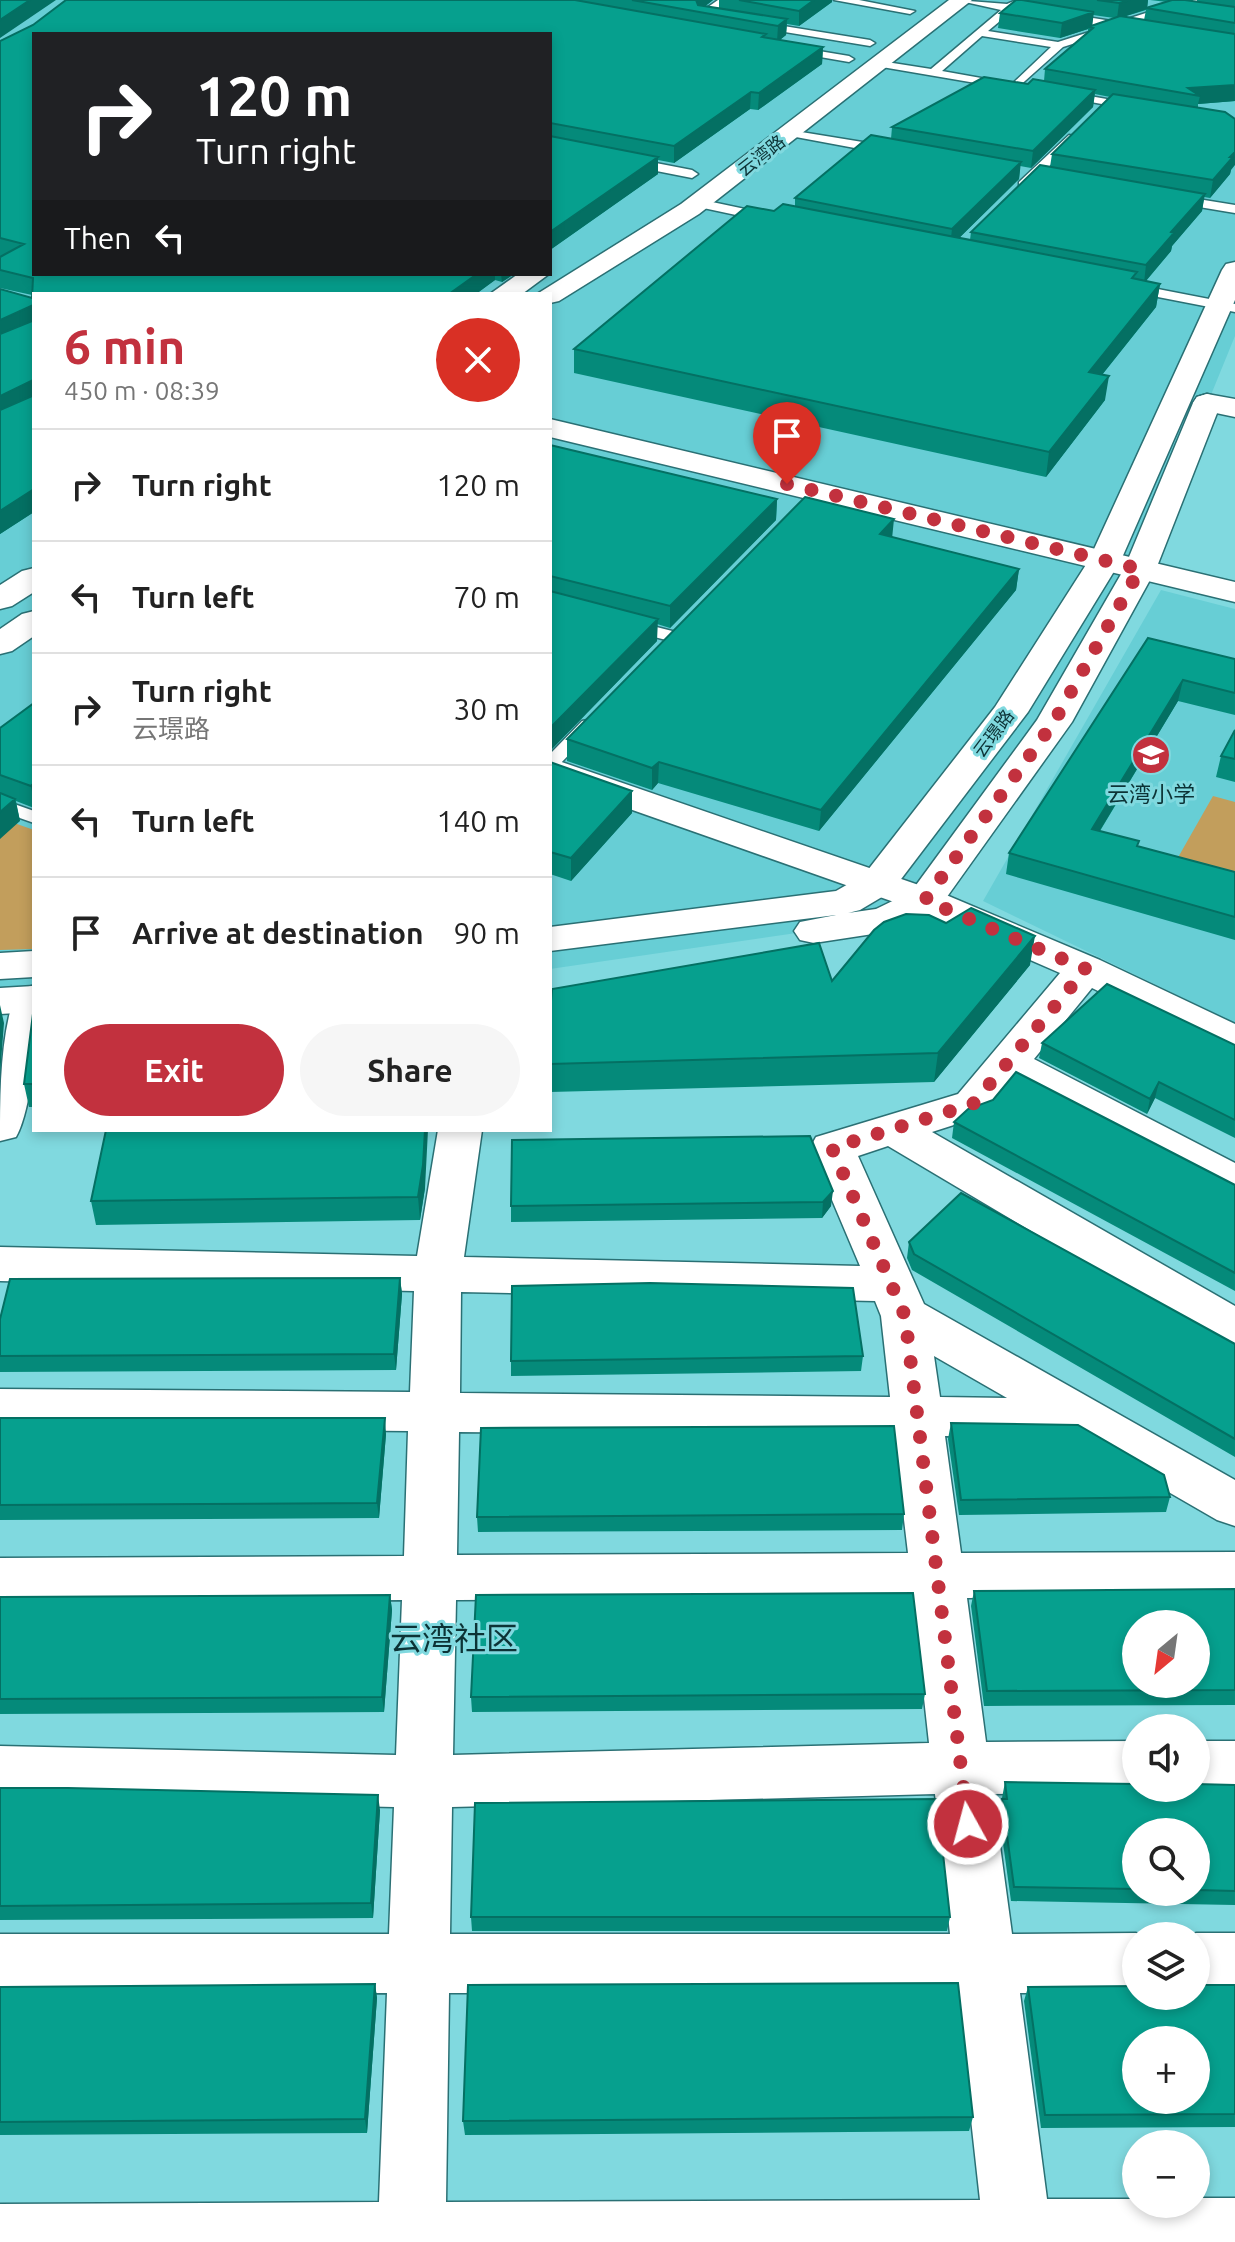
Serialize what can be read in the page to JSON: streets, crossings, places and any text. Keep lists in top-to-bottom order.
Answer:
{
  "streets": {
    "street": ["云湾路", "云璟路"]
  },
  "districts": ["云湾社区"],
  "places": {
    "school or university": ["云湾小学"]
  },
  "north": "bottom left",
  "page": {
    "turn": ["120 m", "Turn right"],
    "then": "Then",
    "heading": ["6 min", "450 m · 08:39"],
    "list": [
      {
        "name": "Turn right",
        "value": "120 m"
      },
      {
        "name": "Turn left",
        "value": "70 m"
      },
      {
        "name": "Turn right",
        "note": "云璟路",
        "value": "30 m"
      },
      {
        "name": "Turn left",
        "value": "140 m"
      },
      {
        "name": "Arrive at destination",
        "value": "90 m"
      }
    ],
    "buttons": ["Exit", "Share"],
    "map_buttons": ["+", "−"]
  }
}
